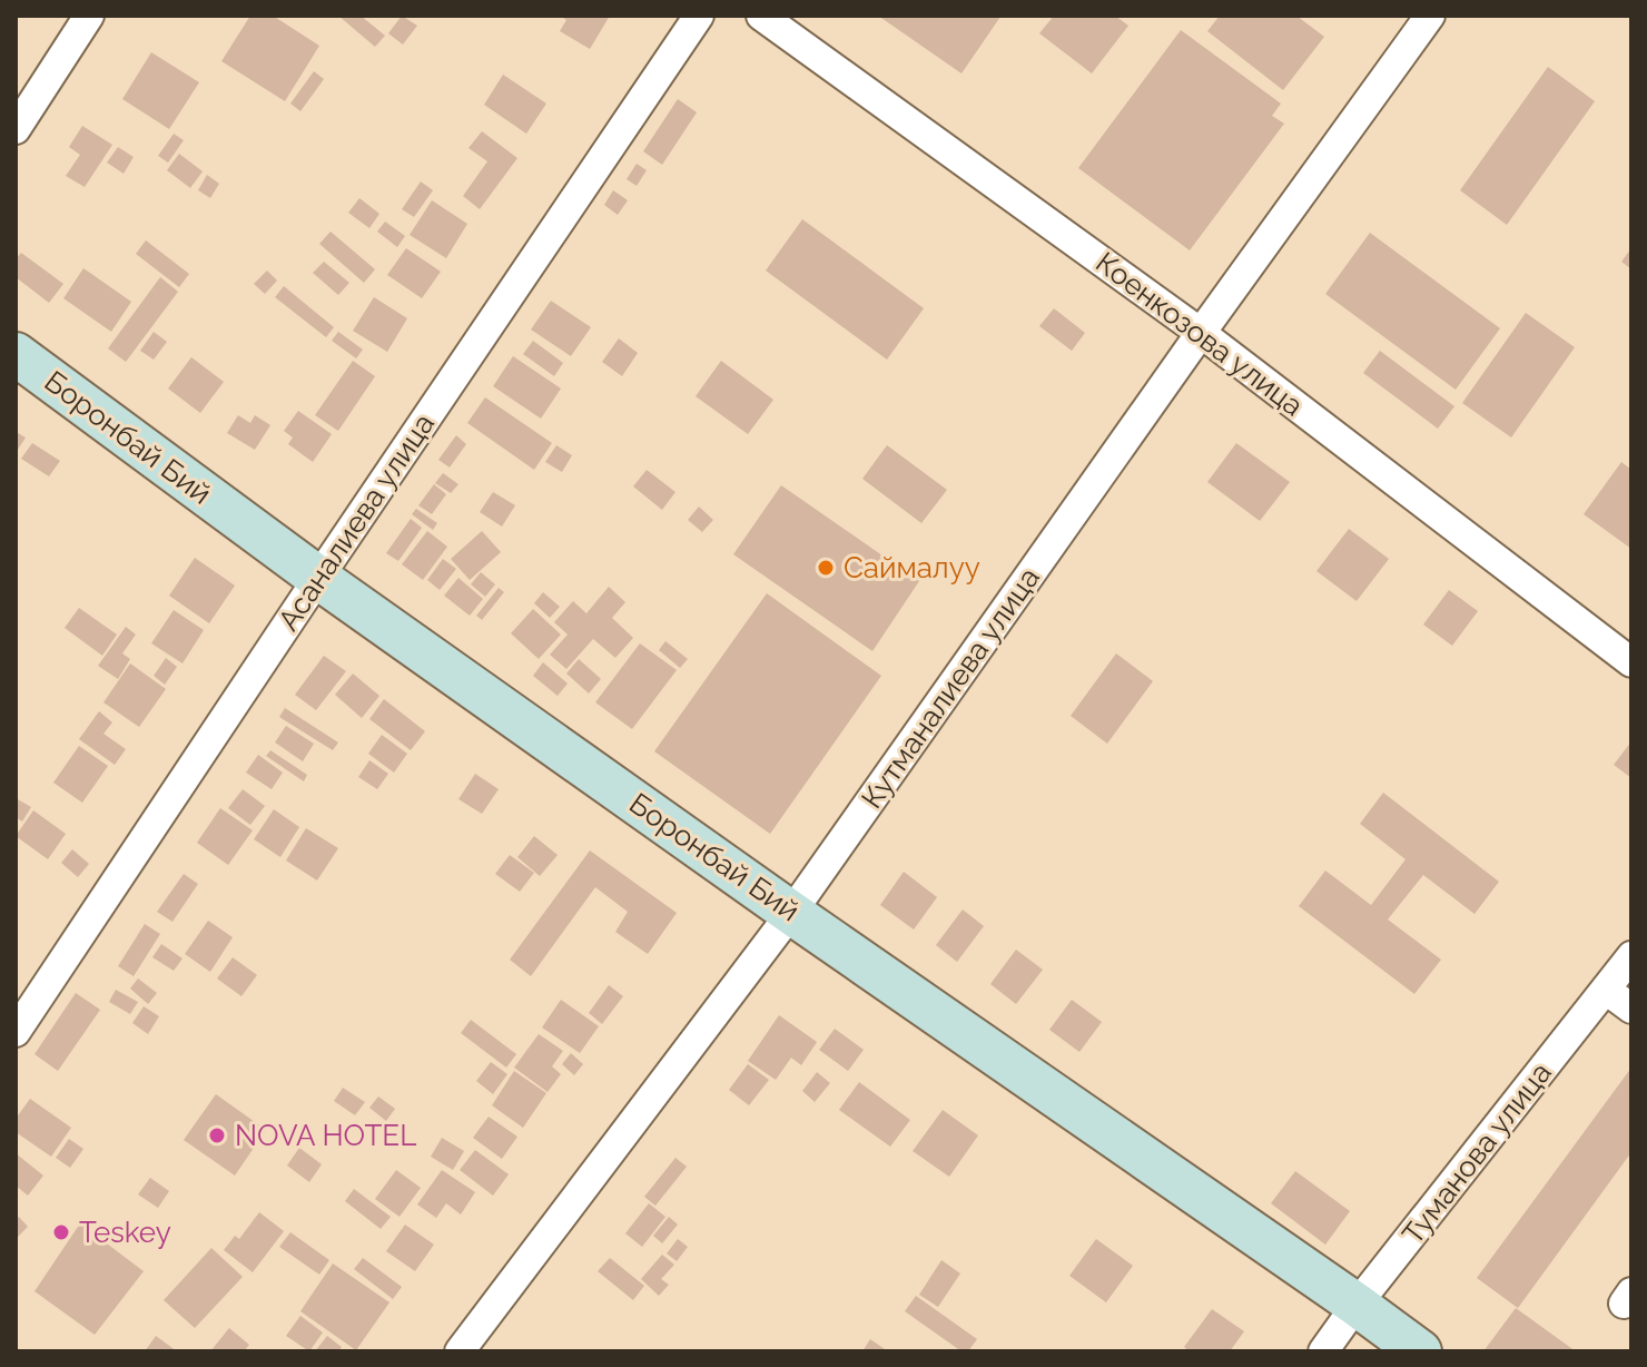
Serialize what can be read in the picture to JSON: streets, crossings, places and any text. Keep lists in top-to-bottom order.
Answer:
{
  "streets": {
    "street": [
      "Коенкозова улица",
      "Боронбай Бий",
      "Асаналиева улица",
      "Кутманалиева улица",
      "Туманова улица"
    ]
  },
  "crossings": [
    ["Коенкозова улица", "Кутманалиева улица"],
    ["Боронбай Бий", "Асаналиева улица"],
    ["Боронбай Бий", "Кутманалиева улица"],
    ["Боронбай Бий", "Туманова улица"]
  ],
  "places": ["Саймалуу", "NOVA HOTEL", "Teskey"]
}
